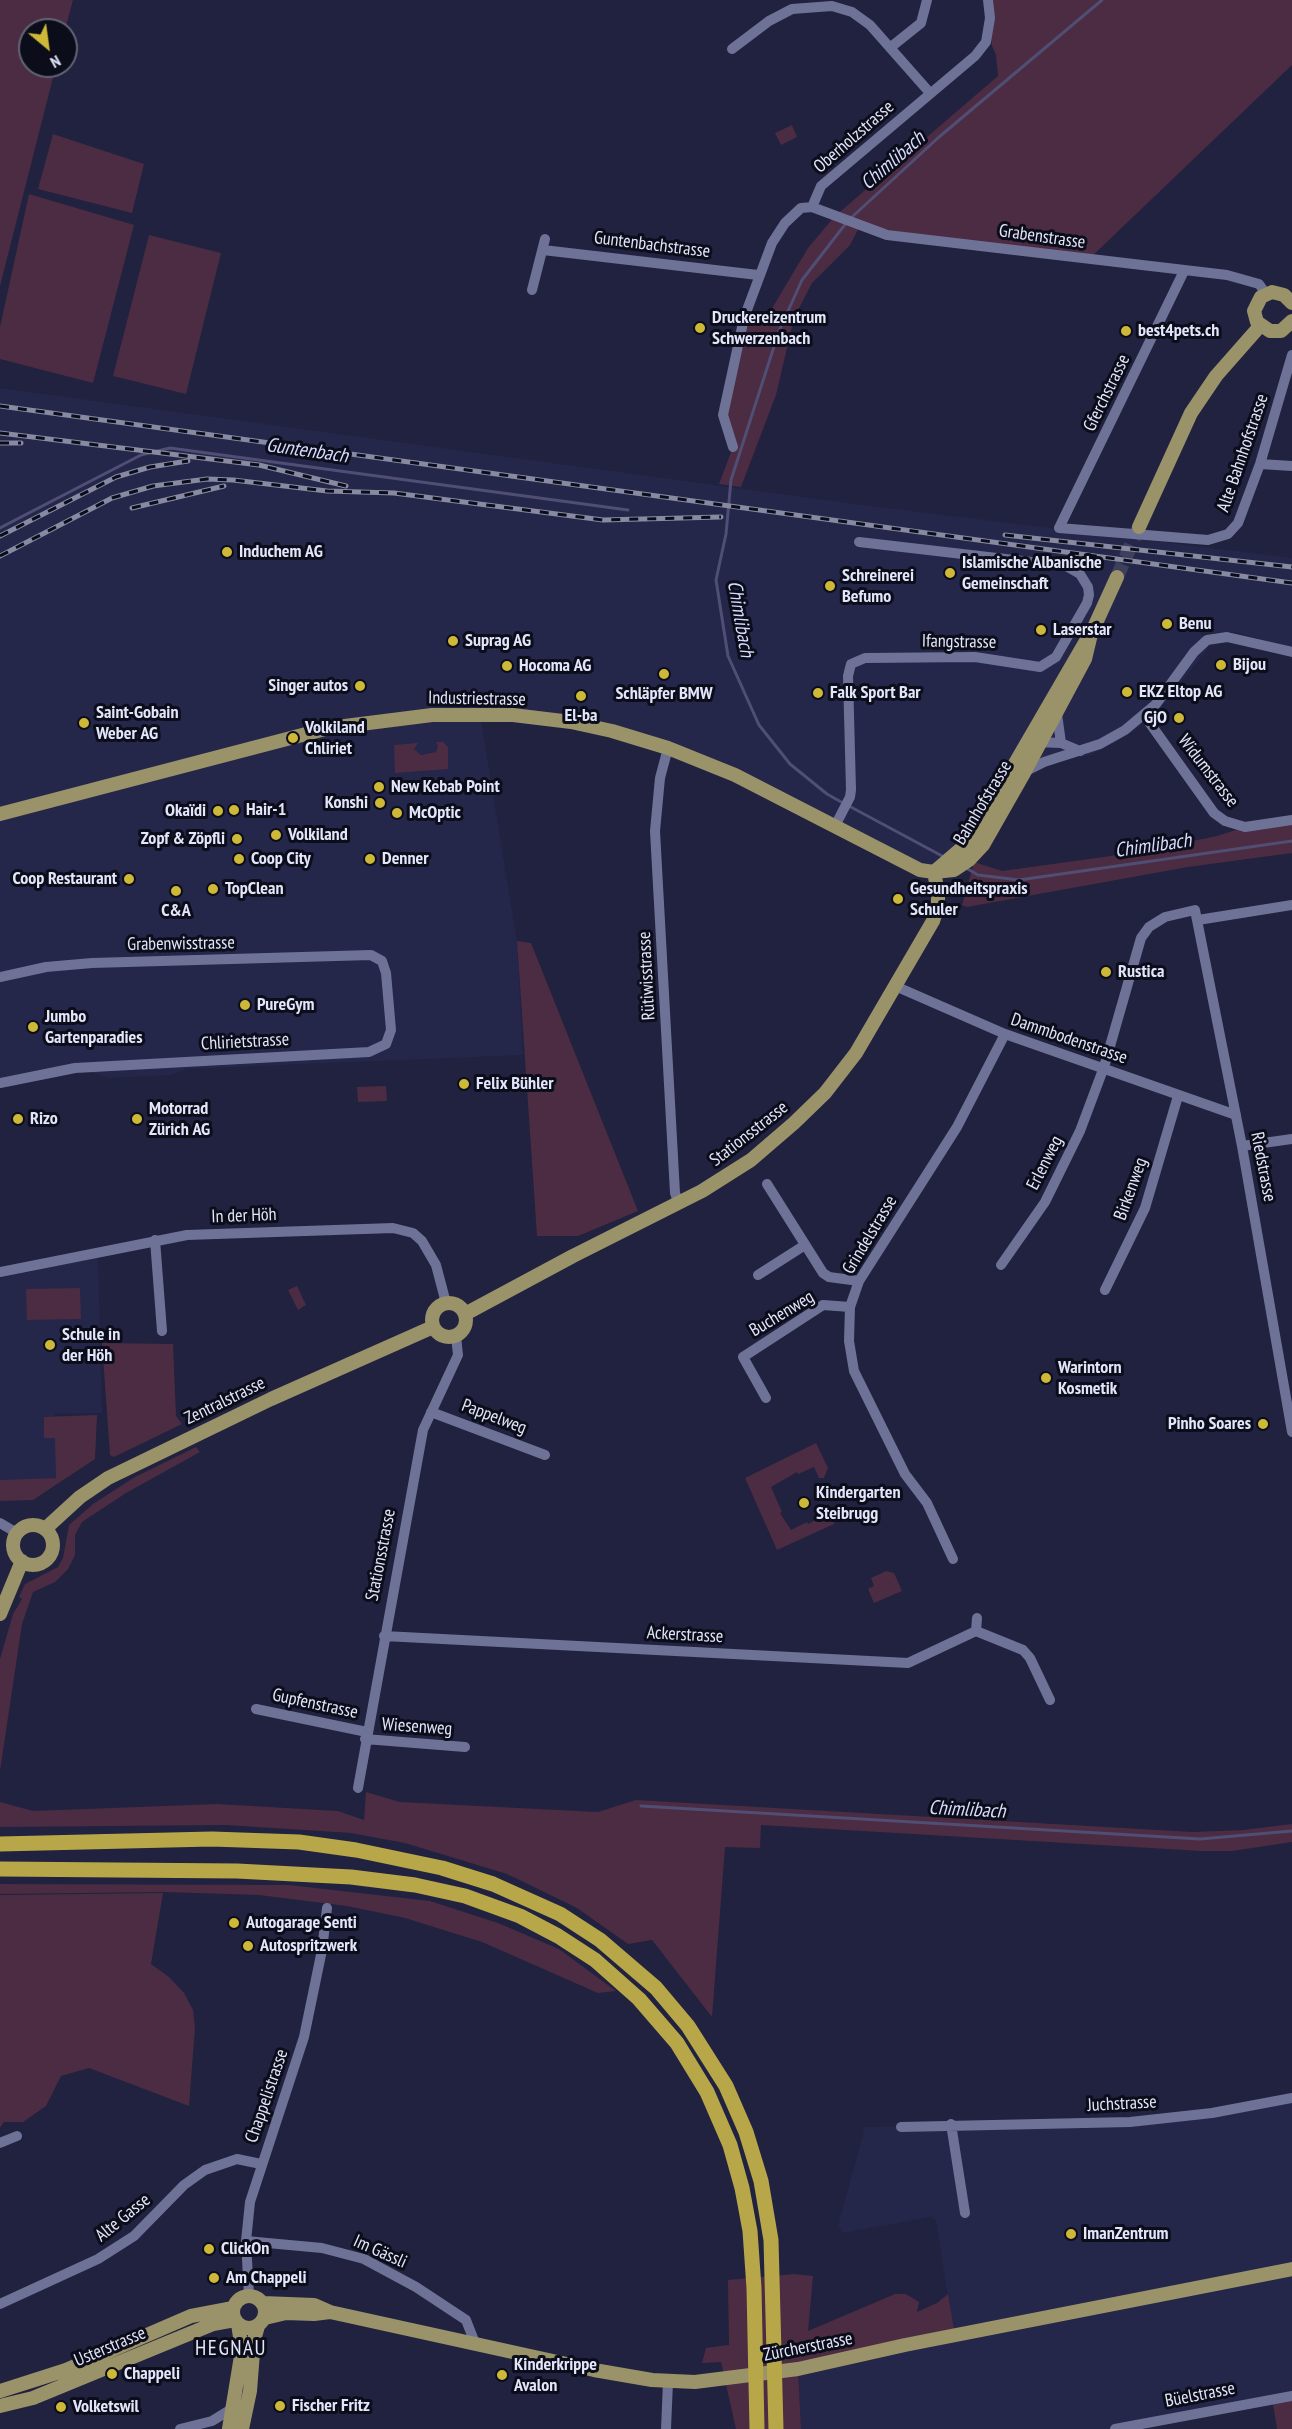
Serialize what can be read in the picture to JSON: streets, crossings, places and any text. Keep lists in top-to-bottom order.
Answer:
{
  "streets": {
    "main road": [
      "Industriestrasse",
      "Bahnhofstrasse",
      "Stationsstrasse",
      "Zentralstrasse",
      "Usterstrasse",
      "Zürcherstrasse"
    ],
    "street": [
      "Oberholzstrasse",
      "Grabenstrasse",
      "Guntenbachstrasse",
      "Gferchstrasse",
      "Alte Bahnhofstrasse",
      "Ifangstrasse",
      "Widumstrasse",
      "Grabenwisstrasse",
      "Rütiwisstrasse",
      "Dammbodenstrasse",
      "Chlirietstrasse",
      "Erlenweg",
      "Riedstrasse",
      "Birkenweg",
      "In der Höh",
      "Grindelstrasse",
      "Buchenweg",
      "Pappelweg",
      "Ackerstrasse",
      "Gupfenstrasse",
      "Wiesenweg",
      "Chappelistrasse",
      "Juchstrasse",
      "Alte Gasse",
      "Im Gässli",
      "Büelstrasse"
    ]
  },
  "crossings": [
    ["Oberholzstrasse", "Grabenstrasse"],
    ["Grabenstrasse", "Gferchstrasse"],
    ["Gferchstrasse", "Alte Bahnhofstrasse"],
    ["Ifangstrasse", "Industriestrasse"],
    ["Industriestrasse", "Bahnhofstrasse"],
    ["Industriestrasse", "Rütiwisstrasse"],
    ["Industriestrasse", "Stationsstrasse"],
    ["Bahnhofstrasse", "Stationsstrasse"],
    ["Grabenwisstrasse", "Chlirietstrasse"],
    ["Rütiwisstrasse", "Stationsstrasse"],
    ["Dammbodenstrasse", "Stationsstrasse"],
    ["Dammbodenstrasse", "Erlenweg"],
    ["Dammbodenstrasse", "Riedstrasse"],
    ["Dammbodenstrasse", "Birkenweg"],
    ["Dammbodenstrasse", "Grindelstrasse"],
    ["Stationsstrasse", "In der Höh"],
    ["Stationsstrasse", "Zentralstrasse"],
    ["Stationsstrasse", "Pappelweg"],
    ["Stationsstrasse", "Ackerstrasse"],
    ["Stationsstrasse", "Gupfenstrasse"],
    ["Stationsstrasse", "Wiesenweg"],
    ["Erlenweg", "Riedstrasse"],
    ["In der Höh", "Zentralstrasse"],
    ["Grindelstrasse", "Buchenweg"],
    ["Gupfenstrasse", "Wiesenweg"],
    ["Chappelistrasse", "Alte Gasse"],
    ["Chappelistrasse", "Im Gässli"],
    ["Chappelistrasse", "Usterstrasse"],
    ["Chappelistrasse", "Zürcherstrasse"],
    ["Im Gässli", "Zürcherstrasse"],
    ["Usterstrasse", "Zürcherstrasse"]
  ],
  "districts": ["HEGNAU"],
  "water": ["Chimlibach", "Guntenbach"],
  "places": [
    "Druckereizentrum Schwerzenbach",
    "best4pets.ch",
    "Induchem AG",
    "Islamische Albanische Gemeinschaft",
    "Schreinerei Befumo",
    "Benu",
    "Laserstar",
    "Suprag AG",
    "Bijou",
    "Hocoma AG",
    "Schläpfer BMW",
    "Singer autos",
    "EKZ Eltop AG",
    "Falk Sport Bar",
    "El-ba",
    "GjO",
    "Saint-Gobain Weber AG",
    "Volkiland Chliriet",
    "New Kebab Point",
    "Konshi",
    "Hair-1",
    "Okaïdi",
    "McOptic",
    "Volkiland",
    "Zopf & Zöpfli",
    "Coop City",
    "Denner",
    "Coop Restaurant",
    "TopClean",
    "C&A",
    "Gesundheitspraxis Schuler",
    "Rustica",
    "PureGym",
    "Jumbo Gartenparadies",
    "Felix Bühler",
    "Rizo",
    "Motorrad Zürich AG",
    "Schule in der Höh",
    "Warintorn Kosmetik",
    "Pinho Soares",
    "Kindergarten Steibrugg",
    "Autogarage Senti",
    "Autospritzwerk",
    "ImanZentrum",
    "ClickOn",
    "Am Chappeli",
    "Chappeli",
    "Kinderkrippe Avalon",
    "Fischer Fritz",
    "Volketswil"
  ],
  "north": "bottom right"
}
